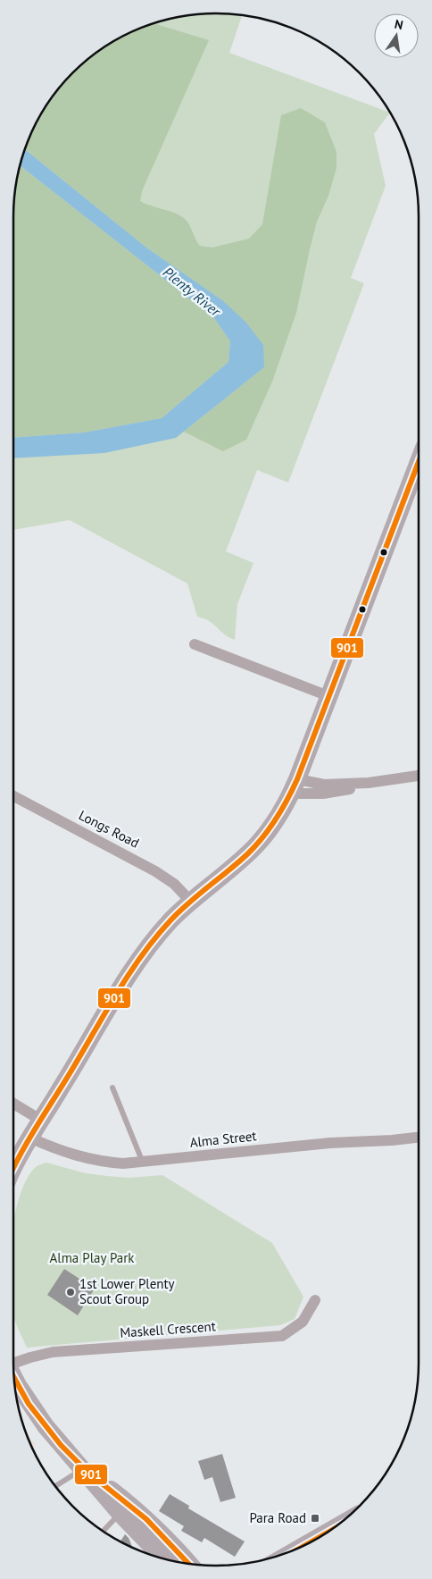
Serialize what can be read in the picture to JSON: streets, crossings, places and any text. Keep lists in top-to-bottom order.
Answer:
{
  "streets": {
    "street": ["Longs Road", "Alma Street", "Maskell Crescent"]
  },
  "water": ["Plenty River"],
  "parks": ["Alma Play Park"],
  "places": {
    "other": ["1st Lower Plenty Scout Group"],
    "transit": ["Para Road"]
  },
  "lines": ["transit line 901"],
  "north": "top"
}
